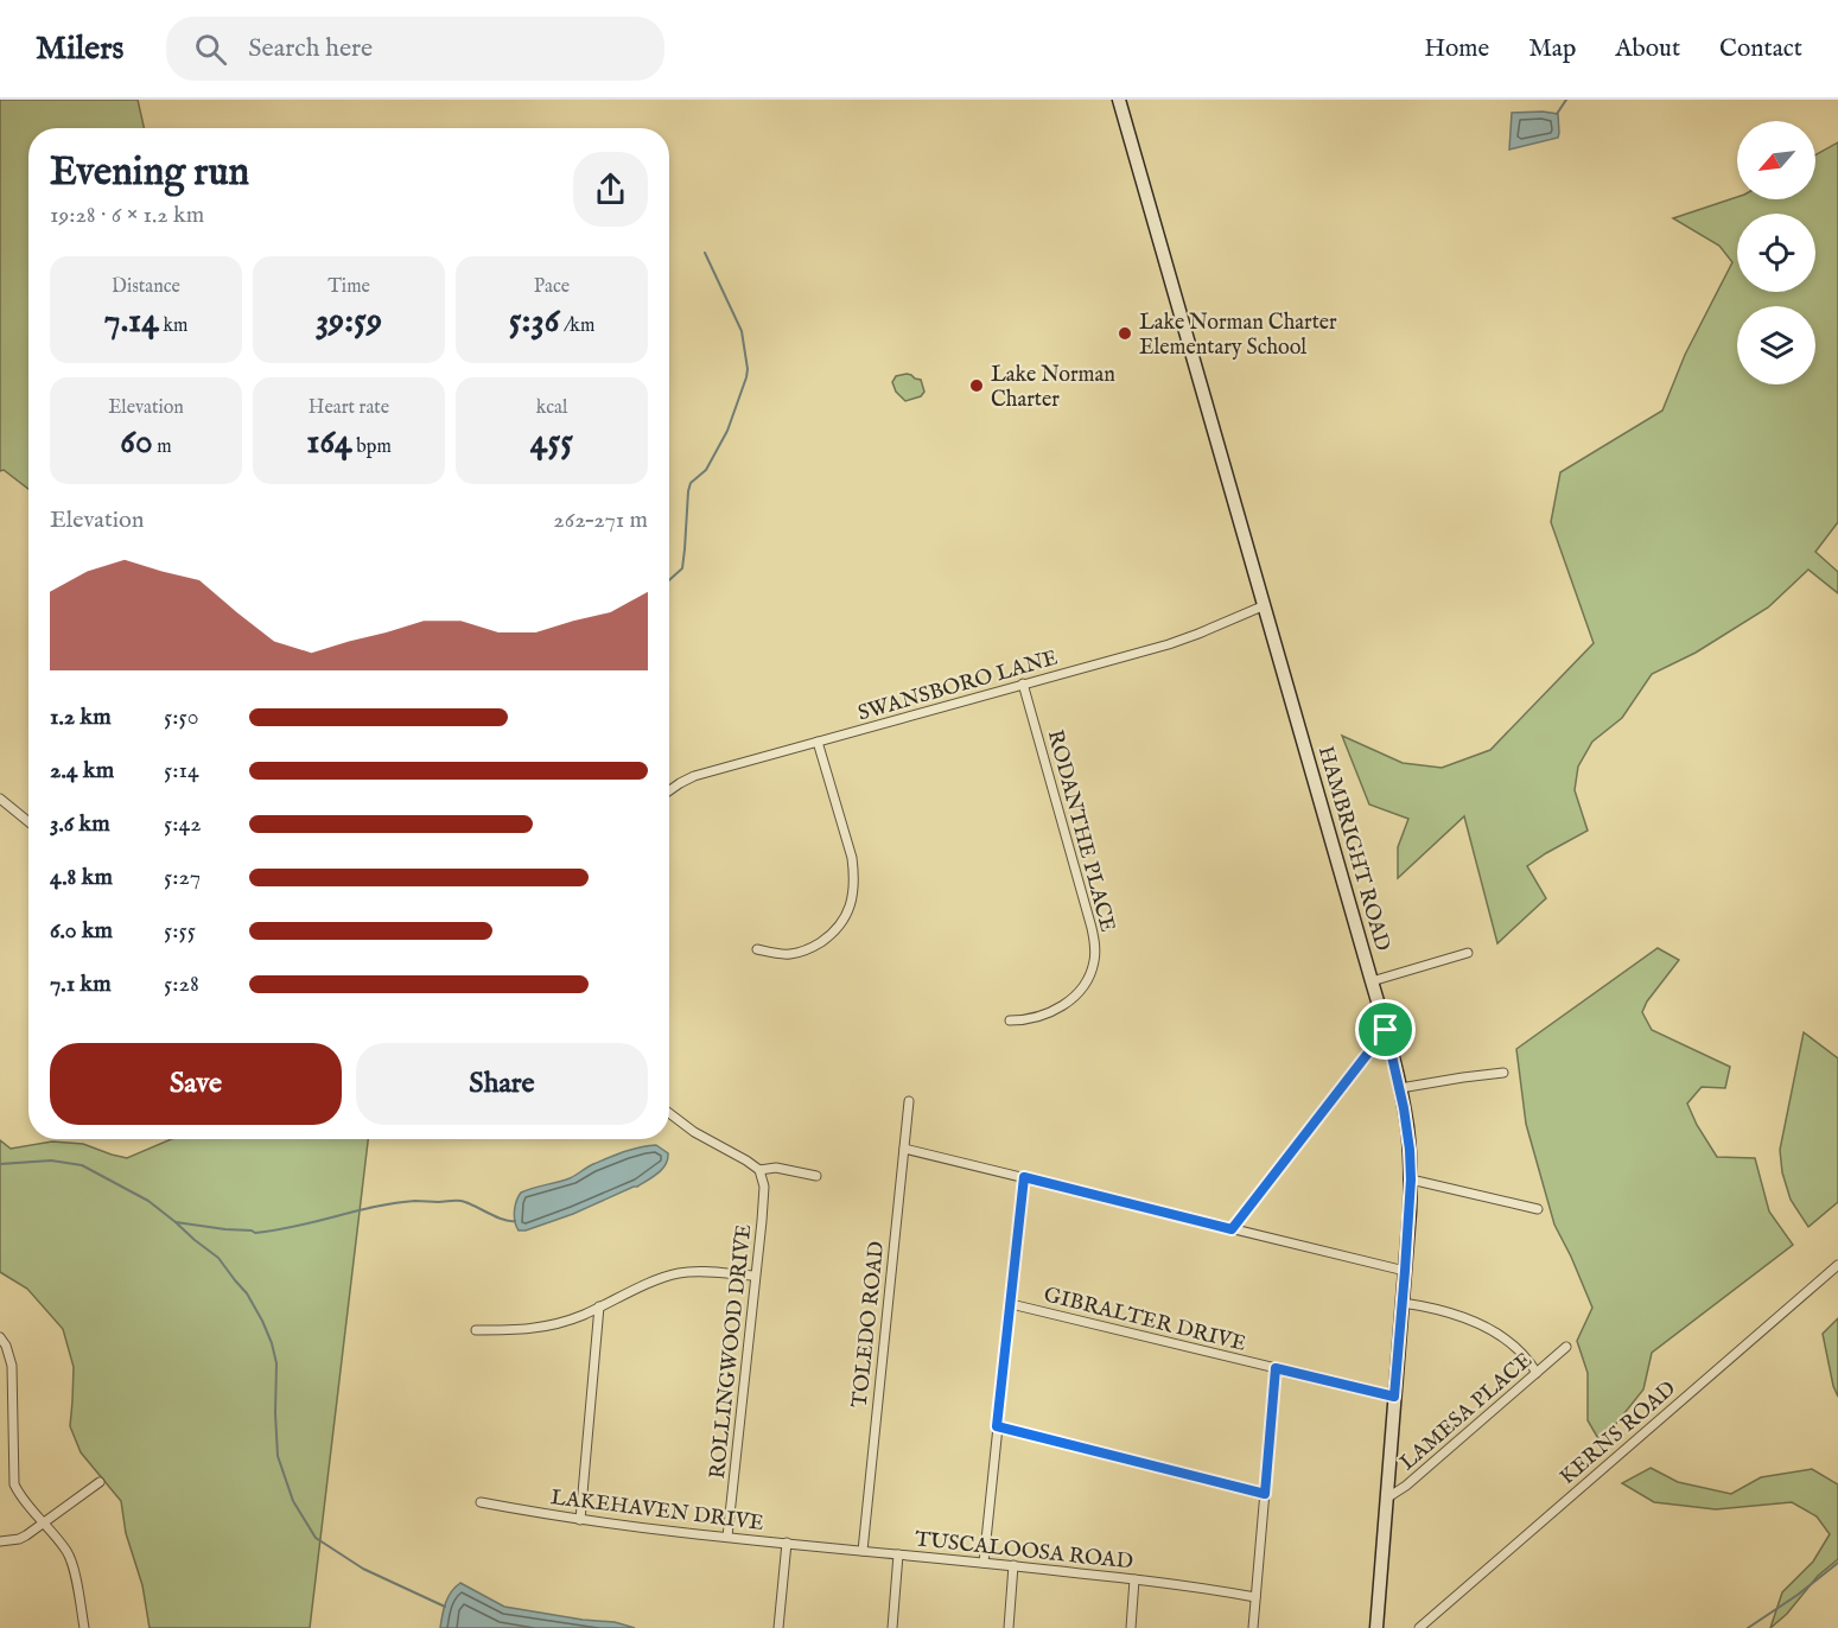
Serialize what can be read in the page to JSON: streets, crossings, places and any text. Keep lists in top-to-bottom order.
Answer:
{
  "streets": {
    "main road": ["HAMBRIGHT ROAD"],
    "street": [
      "SWANSBORO LANE",
      "RODANTHE PLACE",
      "GIBRALTER DRIVE",
      "TOLEDO ROAD",
      "ROLLINGWOOD DRIVE",
      "LAMESA PLACE",
      "KERNS ROAD",
      "LAKEHAVEN DRIVE",
      "TUSCALOOSA ROAD"
    ]
  },
  "crossings": [
    ["SWANSBORO LANE", "RODANTHE PLACE"],
    ["SWANSBORO LANE", "HAMBRIGHT ROAD"],
    ["HAMBRIGHT ROAD", "GIBRALTER DRIVE"],
    ["HAMBRIGHT ROAD", "LAMESA PLACE"],
    ["TOLEDO ROAD", "TUSCALOOSA ROAD"],
    ["ROLLINGWOOD DRIVE", "LAKEHAVEN DRIVE"],
    ["LAKEHAVEN DRIVE", "TUSCALOOSA ROAD"]
  ],
  "places": ["Lake Norman Charter Elementary School", "Lake Norman Charter"],
  "north": "bottom left",
  "page": {
    "header": "Milers",
    "search": "Search here",
    "nav": [
      "Home",
      "Map",
      "About",
      "Contact"
    ],
    "heading": ["Evening run", "19:28 · 6 × 1.2 km"],
    "stats": [
      ["Distance", "7.14 km"],
      ["Time", "39:59"],
      ["Pace", "5:36 /km"],
      ["Elevation", "60 m"],
      ["Heart rate", "164 bpm"],
      ["kcal", "455"]
    ],
    "chart": ["Elevation", "262–271 m"],
    "list": [
      {
        "name": "1.2 km",
        "note": "5:50"
      },
      {
        "name": "2.4 km",
        "note": "5:14"
      },
      {
        "name": "3.6 km",
        "note": "5:42"
      },
      {
        "name": "4.8 km",
        "note": "5:27"
      },
      {
        "name": "6.0 km",
        "note": "5:55"
      },
      {
        "name": "7.1 km",
        "note": "5:28"
      }
    ],
    "buttons": ["Save", "Share"]
  }
}
